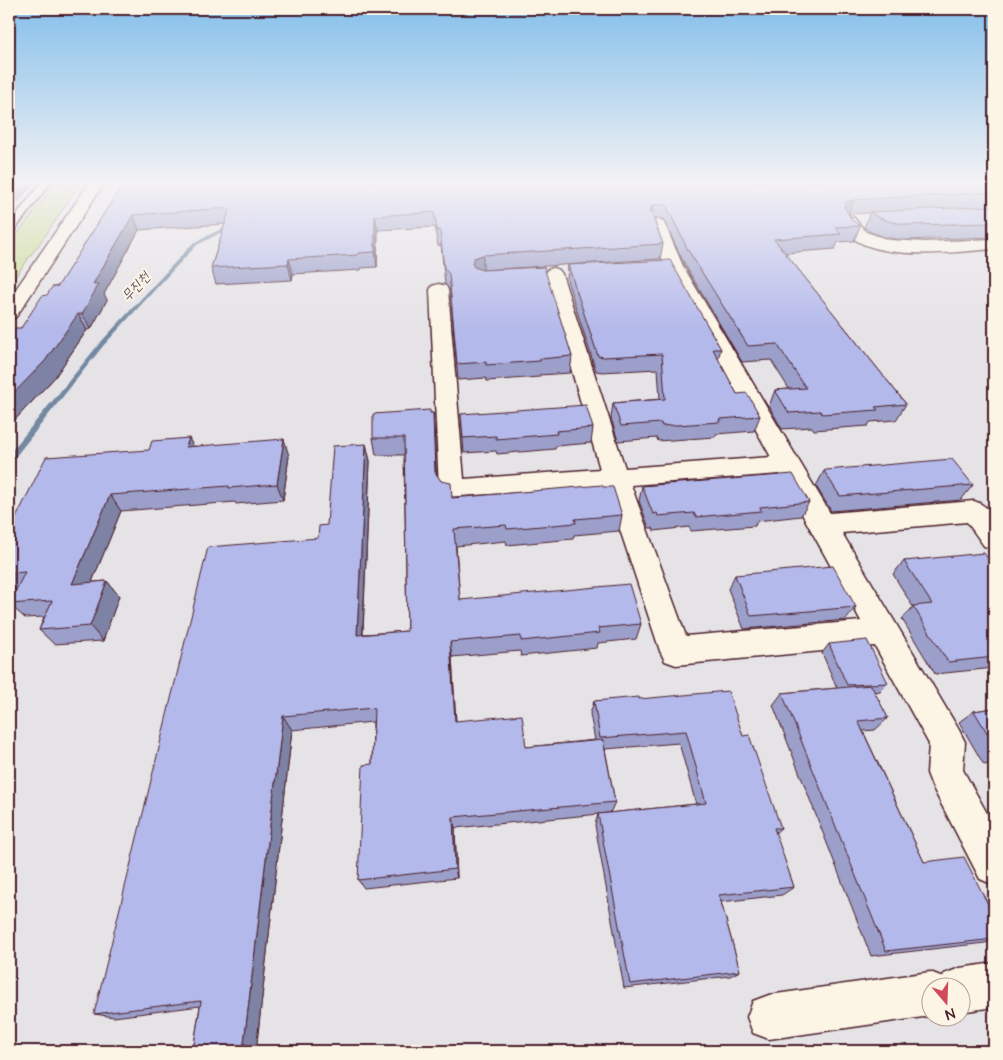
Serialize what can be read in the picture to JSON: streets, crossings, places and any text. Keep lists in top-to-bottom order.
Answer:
{
  "water": ["무진천"],
  "north": "bottom"
}
